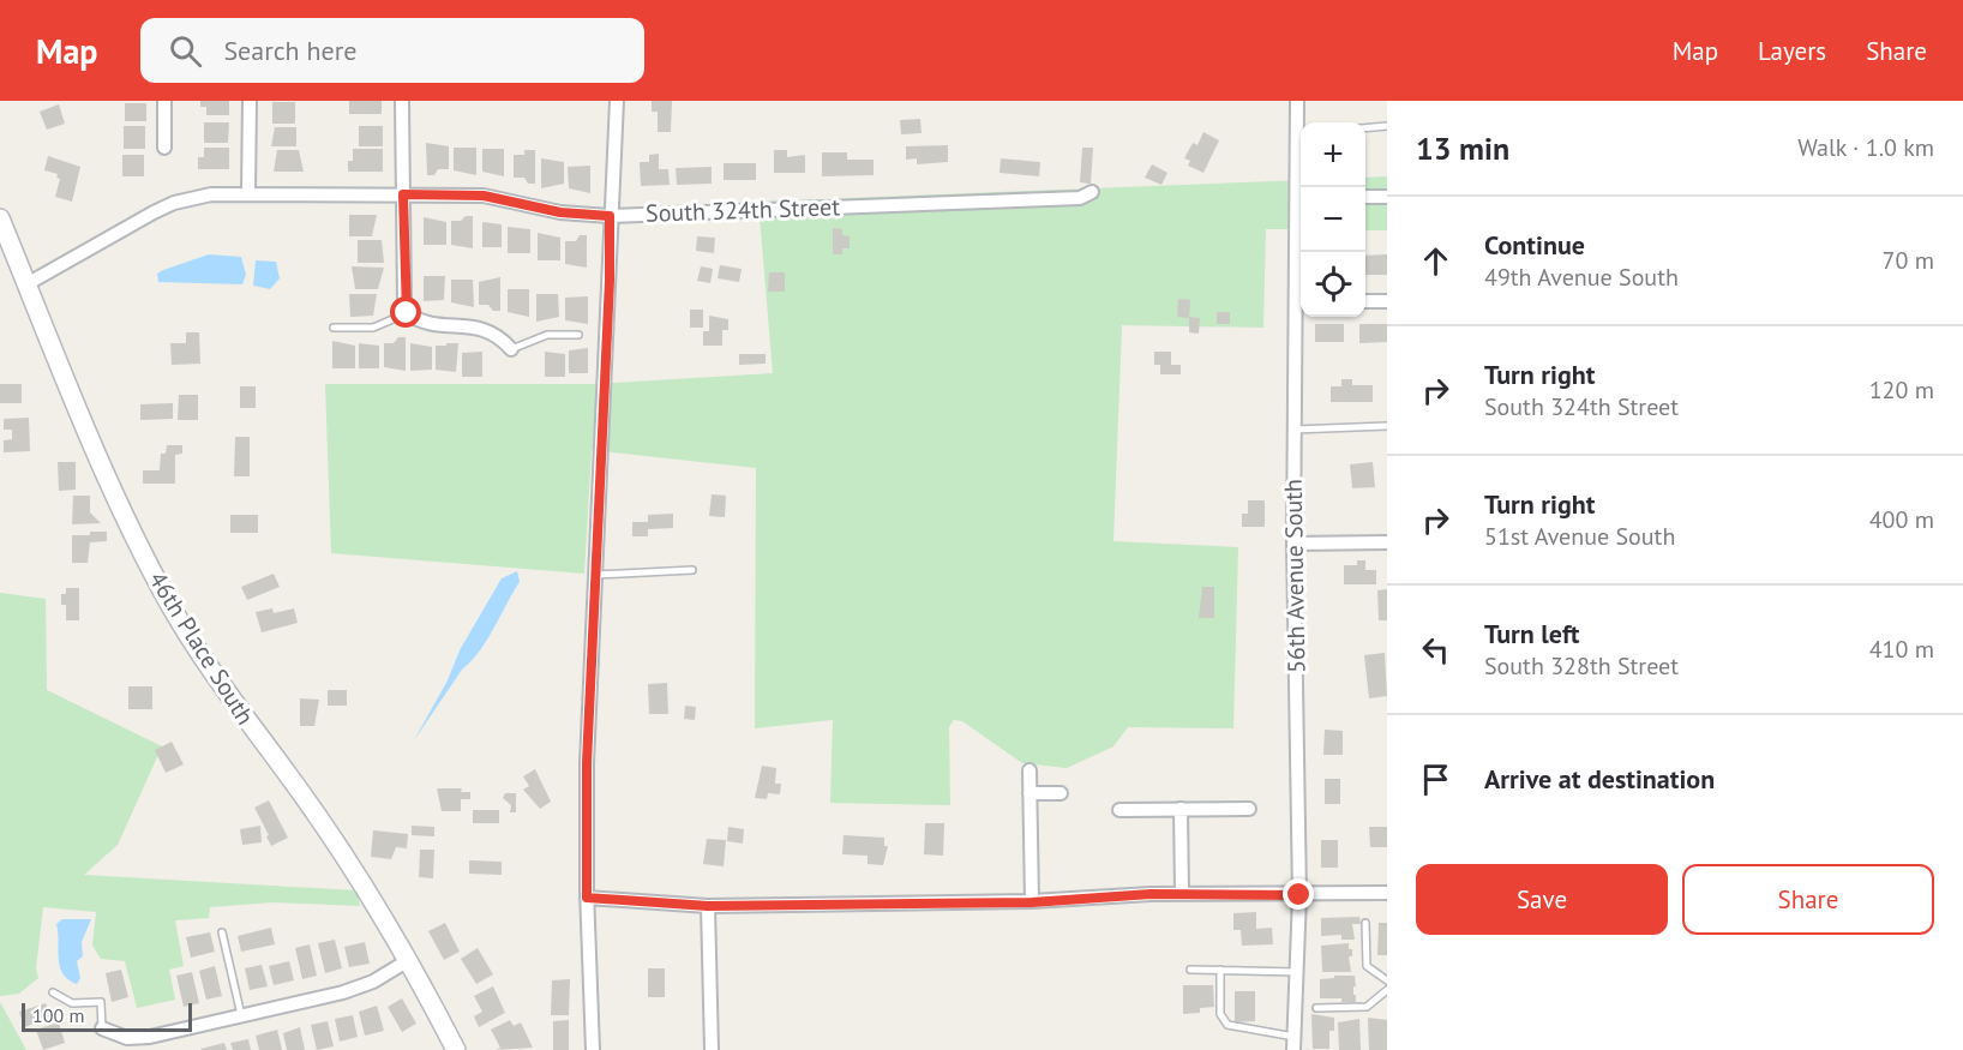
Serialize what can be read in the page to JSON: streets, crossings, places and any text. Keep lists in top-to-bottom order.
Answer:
{
  "streets": {
    "street": ["South 324th Street", "56th Avenue South", "46th Place South"]
  },
  "crossings": [
    ["South 324th Street", "46th Place South"]
  ],
  "scale_bar": "100 m",
  "page": {
    "header": "Map",
    "search": "Search here",
    "nav": ["Map", "Layers", "Share"],
    "heading": ["13 min", "Walk · 1.0 km"],
    "map_buttons": ["+", "−"],
    "list": [
      ["Continue", "49th Avenue South", "70 m"],
      ["Turn right", "South 324th Street", "120 m"],
      ["Turn right", "51st Avenue South", "400 m"],
      ["Turn left", "South 328th Street", "410 m"],
      "Arrive at destination"
    ],
    "buttons": ["Save", "Share"],
    "scale": "100 m"
  }
}
